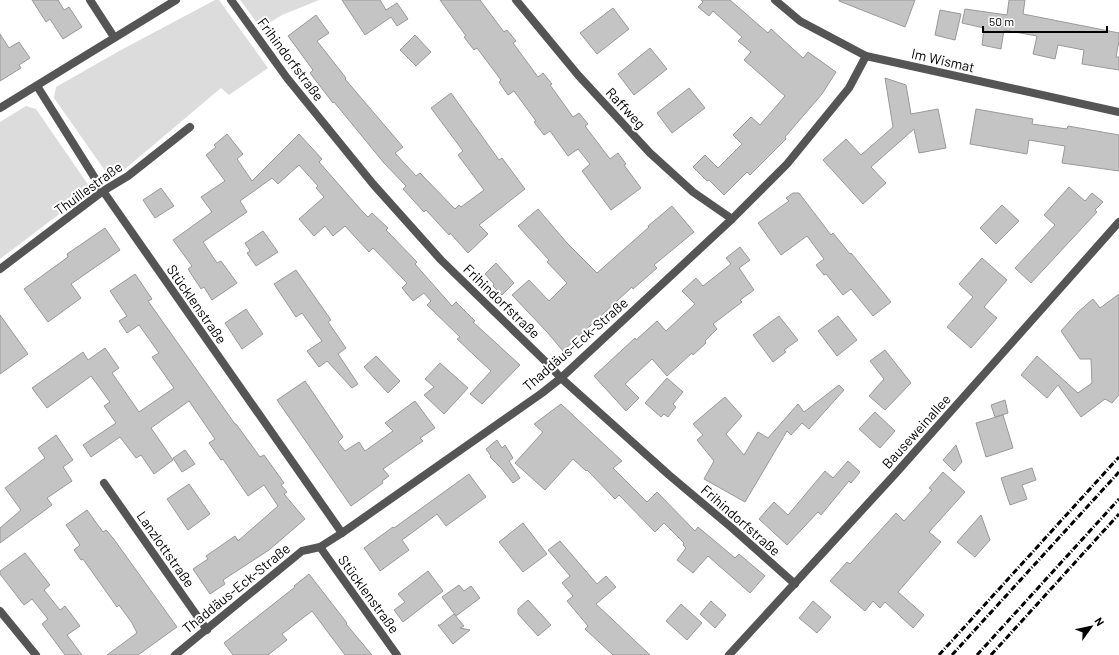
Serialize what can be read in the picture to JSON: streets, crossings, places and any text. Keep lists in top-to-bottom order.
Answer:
{
  "streets": {
    "street": [
      "Frihindorfstraße",
      "Im Wismat",
      "Raffweg",
      "Thuillestraße",
      "Stücklenstraße",
      "Thaddäus-Eck-Straße",
      "Bauseweinallee",
      "Lanzlottstraße"
    ]
  },
  "crossings": [
    ["Frihindorfstraße", "Thaddäus-Eck-Straße"],
    ["Frihindorfstraße", "Bauseweinallee"],
    ["Im Wismat", "Thaddäus-Eck-Straße"],
    ["Raffweg", "Thaddäus-Eck-Straße"],
    ["Thuillestraße", "Stücklenstraße"],
    ["Stücklenstraße", "Thaddäus-Eck-Straße"],
    ["Thaddäus-Eck-Straße", "Lanzlottstraße"]
  ],
  "scale_bar": "50 m",
  "north": "top right"
}
